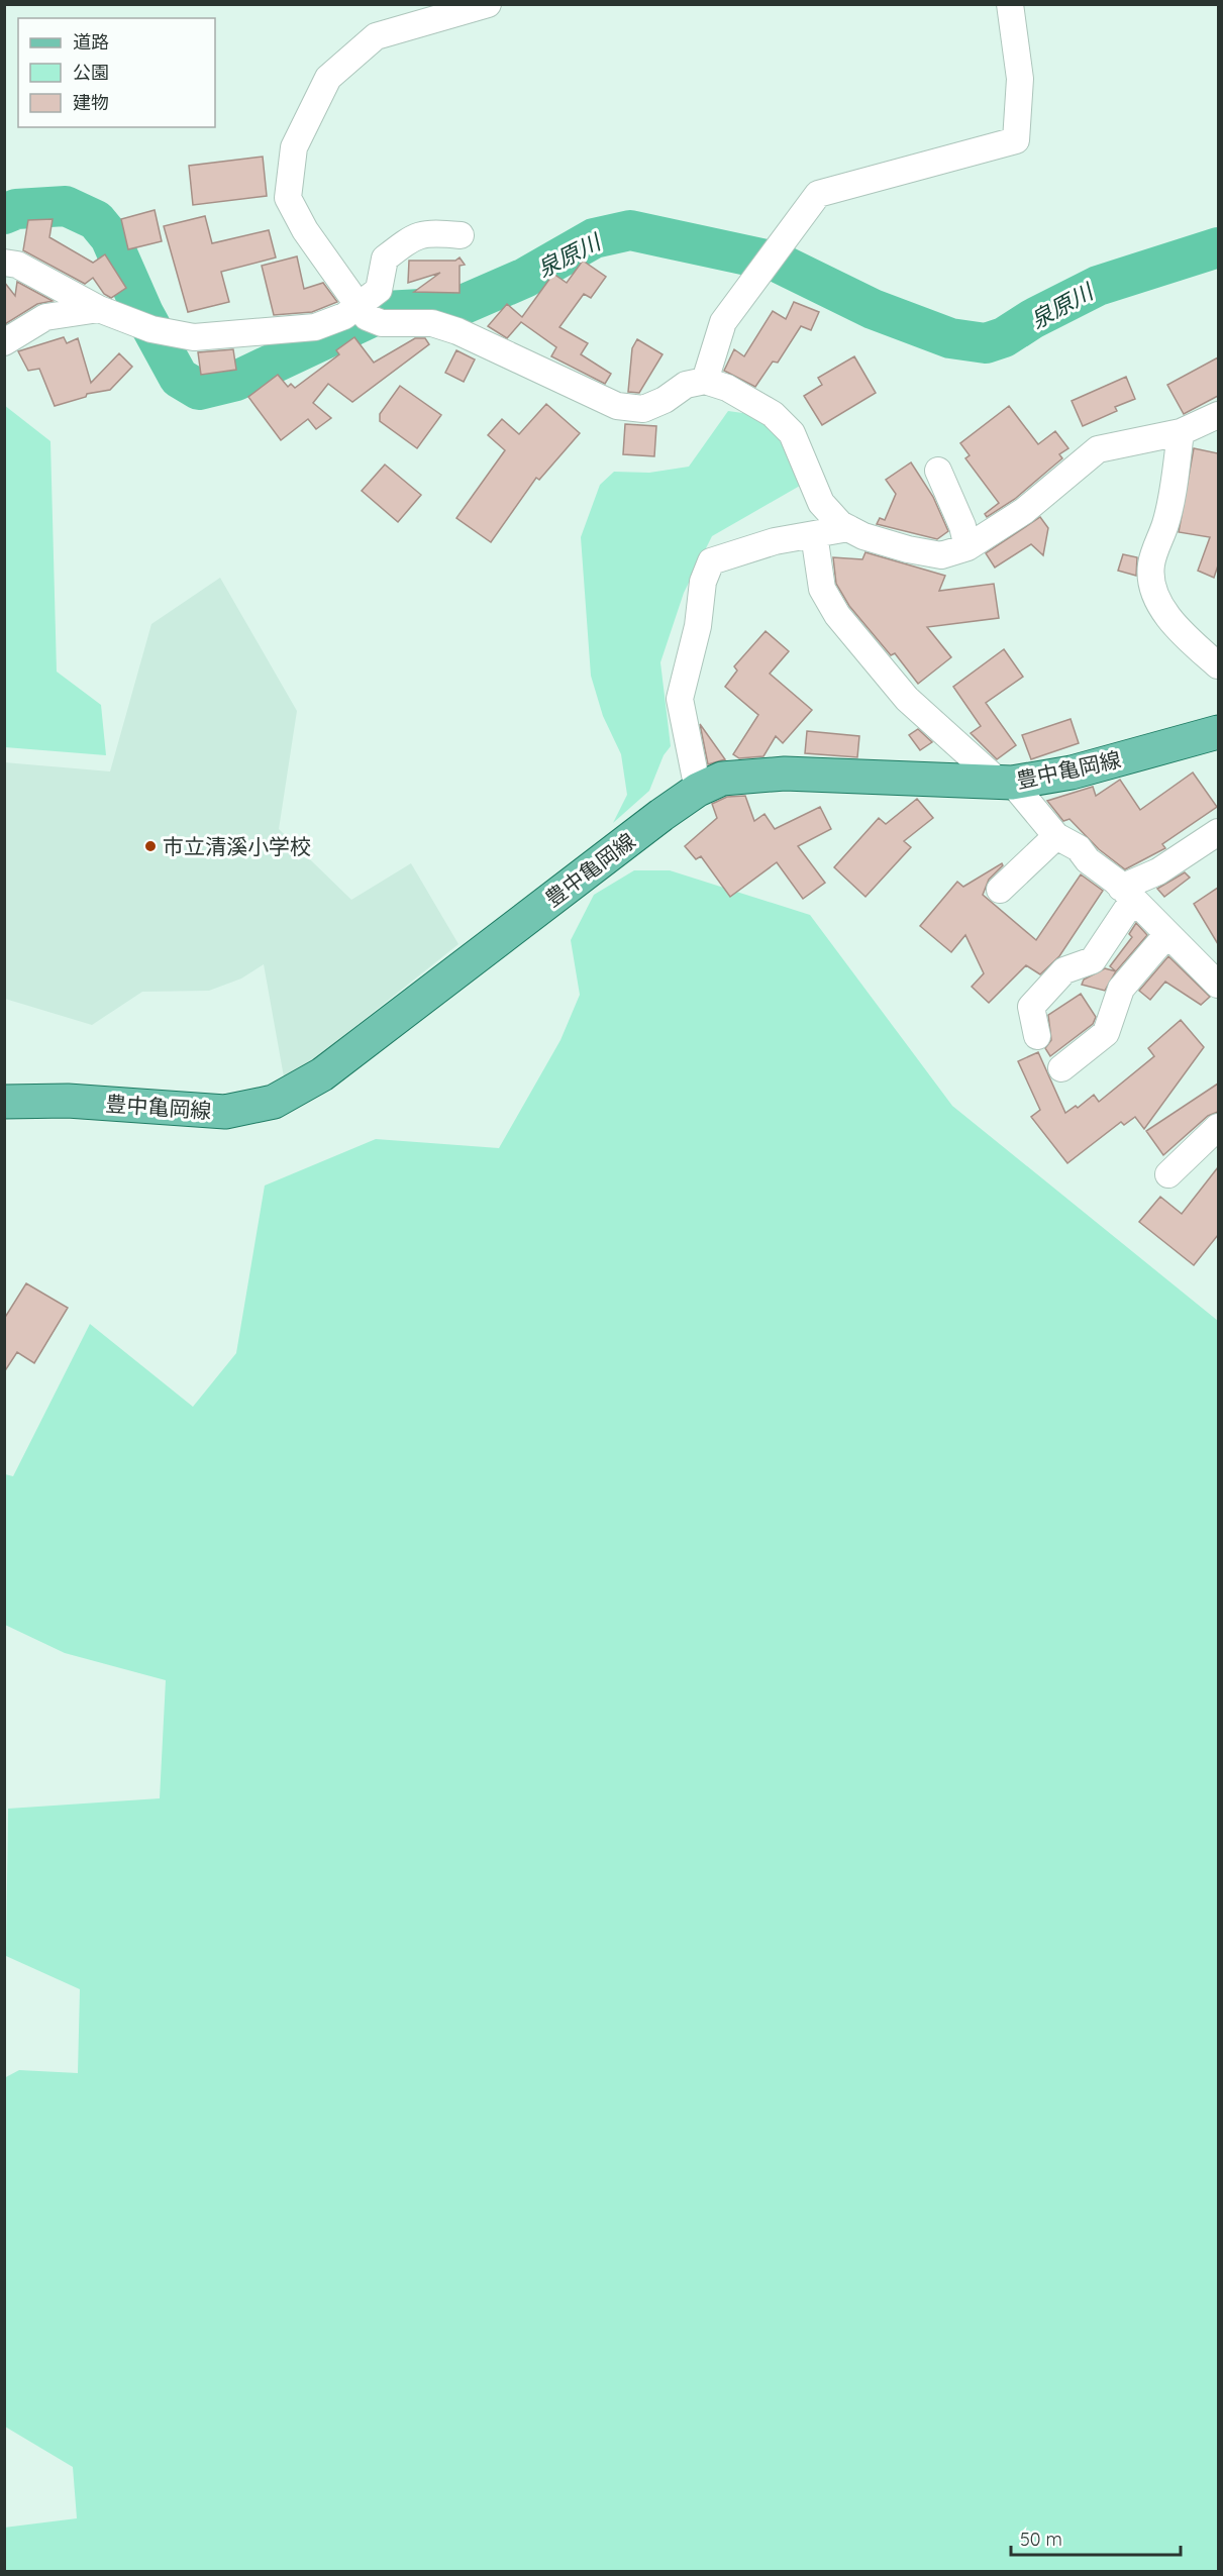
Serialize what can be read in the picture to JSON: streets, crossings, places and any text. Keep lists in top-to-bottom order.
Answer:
{
  "streets": {
    "main road": ["豊中亀岡線"]
  },
  "water": ["泉原川"],
  "places": ["市立清溪小学校"],
  "legend": ["道路", "公園", "建物"],
  "scale_bar": "50 m"
}
